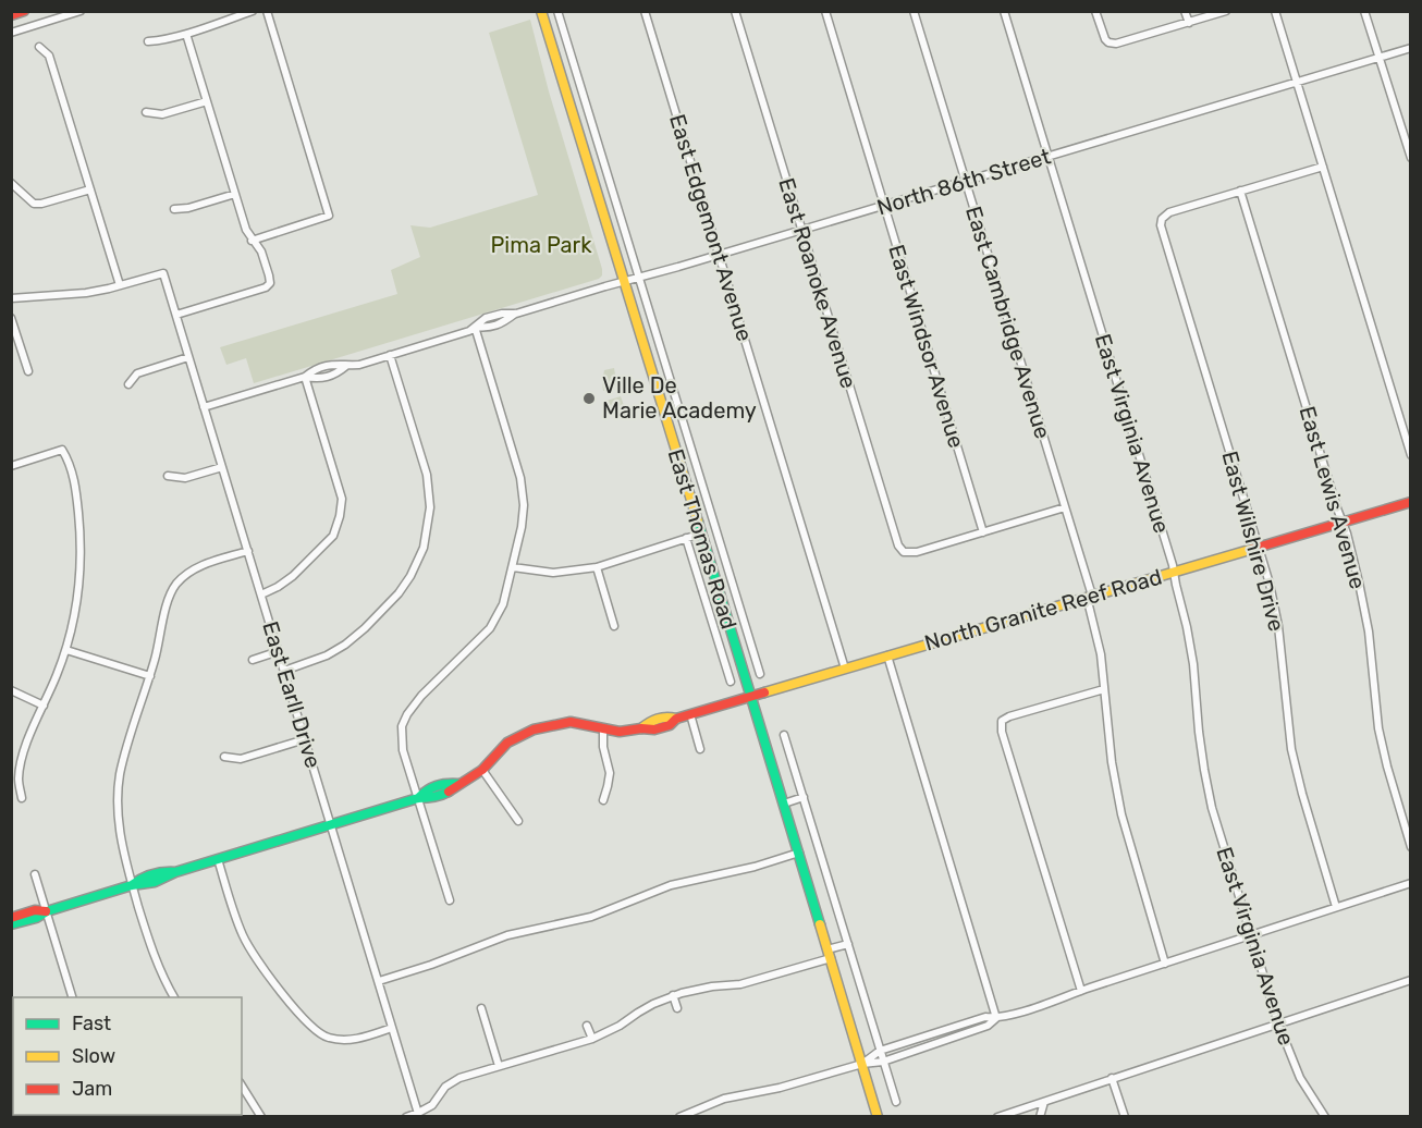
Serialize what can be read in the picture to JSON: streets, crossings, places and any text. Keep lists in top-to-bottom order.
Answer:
{
  "streets": {
    "street": [
      "North 86th Street",
      "East Edgemont Avenue",
      "East Roanoke Avenue",
      "East Cambridge Avenue",
      "East Windsor Avenue",
      "East Virginia Avenue",
      "East Lewis Avenue",
      "East Thomas Road",
      "East Wilshire Drive",
      "North Granite Reef Road",
      "East Earll Drive"
    ]
  },
  "crossings": [
    ["North 86th Street", "East Edgemont Avenue"],
    ["North 86th Street", "East Roanoke Avenue"],
    ["North 86th Street", "East Cambridge Avenue"],
    ["North 86th Street", "East Windsor Avenue"],
    ["North 86th Street", "East Virginia Avenue"],
    ["North 86th Street", "East Thomas Road"],
    ["North 86th Street", "East Earll Drive"],
    ["East Edgemont Avenue", "North Granite Reef Road"],
    ["East Roanoke Avenue", "East Windsor Avenue"],
    ["East Cambridge Avenue", "North Granite Reef Road"],
    ["East Virginia Avenue", "North Granite Reef Road"],
    ["East Lewis Avenue", "East Wilshire Drive"],
    ["East Lewis Avenue", "North Granite Reef Road"],
    ["East Thomas Road", "North Granite Reef Road"],
    ["East Wilshire Drive", "North Granite Reef Road"],
    ["North Granite Reef Road", "East Earll Drive"]
  ],
  "parks": ["Pima Park"],
  "places": ["Ville De Marie Academy"],
  "legend": ["Fast", "Slow", "Jam"]
}
